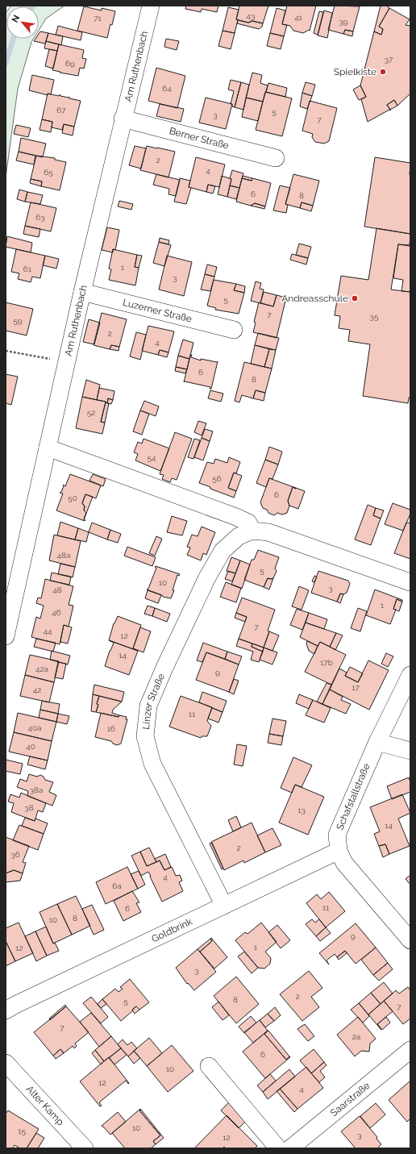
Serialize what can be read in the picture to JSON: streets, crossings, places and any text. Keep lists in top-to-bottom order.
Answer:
{
  "streets": {
    "street": [
      "Am Ruthenbach",
      "Berner Straße",
      "Luzerner Straße",
      "Linzer Straße",
      "Schafstallstraße",
      "Goldbrink",
      "Saarstraße",
      "Alter Kamp"
    ]
  },
  "crossings": [
    ["Am Ruthenbach", "Berner Straße"],
    ["Am Ruthenbach", "Luzerner Straße"],
    ["Linzer Straße", "Goldbrink"],
    ["Schafstallstraße", "Goldbrink"]
  ],
  "places": ["Spielkiste", "Andreasschule"],
  "house_numbers": [
    "43",
    "41",
    "71",
    "39",
    "37",
    "69",
    "64",
    "67",
    "5",
    "3",
    "7",
    "2",
    "4",
    "65",
    "6",
    "8",
    "63",
    "1",
    "61",
    "3",
    "5",
    "7",
    "35",
    "59",
    "2",
    "4",
    "6",
    "8",
    "52",
    "54",
    "56",
    "6",
    "50",
    "48a",
    "5",
    "10",
    "3",
    "48",
    "1",
    "46",
    "7",
    "44",
    "12",
    "14",
    "17b",
    "42a",
    "9",
    "17",
    "42",
    "11",
    "40a",
    "16",
    "40",
    "38a",
    "38",
    "13",
    "14",
    "2",
    "36",
    "4",
    "6a",
    "11",
    "6",
    "8",
    "10",
    "9",
    "1",
    "12",
    "3",
    "2",
    "8",
    "5",
    "7",
    "7",
    "2a",
    "6",
    "10",
    "12",
    "4",
    "10",
    "15",
    "3",
    "12"
  ],
  "north": "top left"
}
